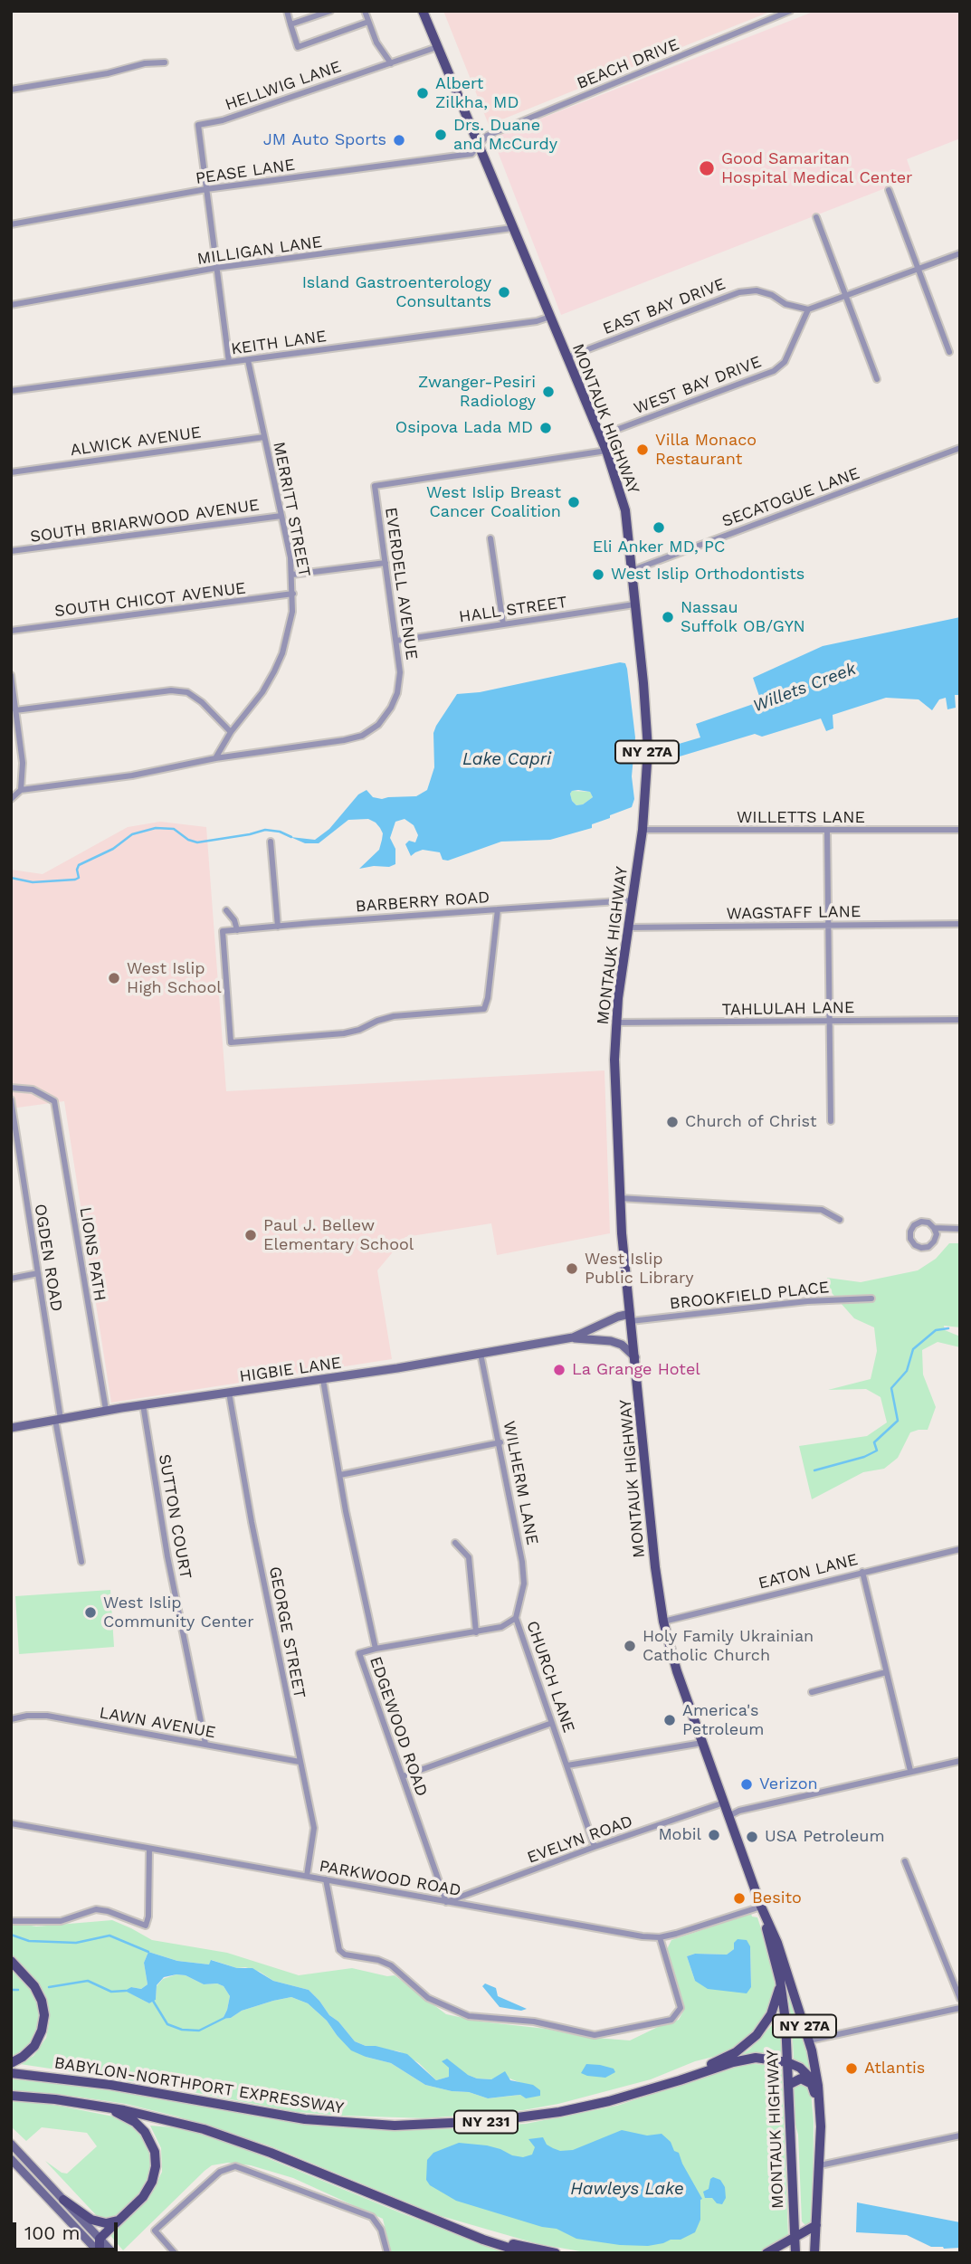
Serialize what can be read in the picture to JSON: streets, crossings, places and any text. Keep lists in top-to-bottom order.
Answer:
{
  "streets": {
    "main road": [
      "MONTAUK HIGHWAY",
      "NY 27A",
      "HIGBIE LANE",
      "BABYLON-NORTHPORT EXPRESSWAY",
      "NY 231"
    ],
    "street": [
      "BEACH DRIVE",
      "HELLWIG LANE",
      "PEASE LANE",
      "MILLIGAN LANE",
      "EAST BAY DRIVE",
      "KEITH LANE",
      "WEST BAY DRIVE",
      "ALWICK AVENUE",
      "SECATOGUE LANE",
      "MERRITT STREET",
      "SOUTH BRIARWOOD AVENUE",
      "EVERDELL AVENUE",
      "SOUTH CHICOT AVENUE",
      "HALL STREET",
      "WILLETTS LANE",
      "BARBERRY ROAD",
      "WAGSTAFF LANE",
      "TAHLULAH LANE",
      "LIONS PATH",
      "OGDEN ROAD",
      "BROOKFIELD PLACE",
      "WILHERM LANE",
      "SUTTON COURT",
      "EATON LANE",
      "GEORGE STREET",
      "CHURCH LANE",
      "LAWN AVENUE",
      "EDGEWOOD ROAD",
      "EVELYN ROAD",
      "PARKWOOD ROAD"
    ]
  },
  "crossings": [
    ["BEACH DRIVE", "PEASE LANE"],
    ["BEACH DRIVE", "MONTAUK HIGHWAY"],
    ["HELLWIG LANE", "PEASE LANE"],
    ["HELLWIG LANE", "MONTAUK HIGHWAY"],
    ["PEASE LANE", "MONTAUK HIGHWAY"],
    ["MILLIGAN LANE", "MONTAUK HIGHWAY"],
    ["EAST BAY DRIVE", "WEST BAY DRIVE"],
    ["EAST BAY DRIVE", "MONTAUK HIGHWAY"],
    ["KEITH LANE", "MONTAUK HIGHWAY"],
    ["KEITH LANE", "MERRITT STREET"],
    ["WEST BAY DRIVE", "MONTAUK HIGHWAY"],
    ["MONTAUK HIGHWAY", "SECATOGUE LANE"],
    ["MONTAUK HIGHWAY", "EVERDELL AVENUE"],
    ["MONTAUK HIGHWAY", "HALL STREET"],
    ["MONTAUK HIGHWAY", "NY 27A"],
    ["MONTAUK HIGHWAY", "WILLETTS LANE"],
    ["MONTAUK HIGHWAY", "BARBERRY ROAD"],
    ["MONTAUK HIGHWAY", "WAGSTAFF LANE"],
    ["MONTAUK HIGHWAY", "TAHLULAH LANE"],
    ["MONTAUK HIGHWAY", "BROOKFIELD PLACE"],
    ["MONTAUK HIGHWAY", "HIGBIE LANE"],
    ["MONTAUK HIGHWAY", "EATON LANE"],
    ["MONTAUK HIGHWAY", "EVELYN ROAD"],
    ["MONTAUK HIGHWAY", "PARKWOOD ROAD"],
    ["ALWICK AVENUE", "MERRITT STREET"],
    ["MERRITT STREET", "SOUTH BRIARWOOD AVENUE"],
    ["MERRITT STREET", "EVERDELL AVENUE"],
    ["MERRITT STREET", "SOUTH CHICOT AVENUE"],
    ["EVERDELL AVENUE", "HALL STREET"],
    ["LIONS PATH", "HIGBIE LANE"],
    ["OGDEN ROAD", "HIGBIE LANE"],
    ["BROOKFIELD PLACE", "HIGBIE LANE"],
    ["HIGBIE LANE", "WILHERM LANE"],
    ["HIGBIE LANE", "SUTTON COURT"],
    ["HIGBIE LANE", "GEORGE STREET"],
    ["HIGBIE LANE", "EDGEWOOD ROAD"],
    ["WILHERM LANE", "CHURCH LANE"],
    ["SUTTON COURT", "LAWN AVENUE"],
    ["GEORGE STREET", "LAWN AVENUE"],
    ["GEORGE STREET", "PARKWOOD ROAD"],
    ["CHURCH LANE", "EDGEWOOD ROAD"],
    ["CHURCH LANE", "EVELYN ROAD"],
    ["EDGEWOOD ROAD", "EVELYN ROAD"],
    ["EDGEWOOD ROAD", "PARKWOOD ROAD"],
    ["EVELYN ROAD", "PARKWOOD ROAD"]
  ],
  "water": ["Willets Creek", "Lake Capri", "Hawleys Lake"],
  "places": [
    "Albert Zilkha, MD",
    "Drs. Duane and McCurdy",
    "JM Auto Sports",
    "Good Samaritan Hospital Medical Center",
    "Island Gastroenterology Consultants",
    "Zwanger-Pesiri Radiology",
    "Osipova Lada MD",
    "Villa Monaco Restaurant",
    "West Islip Breast Cancer Coalition",
    "Eli Anker MD, PC",
    "West Islip Orthodontists",
    "Nassau Suffolk OB/GYN",
    "West Islip High School",
    "Church of Christ",
    "Paul J. Bellew Elementary School",
    "West Islip Public Library",
    "La Grange Hotel",
    "West Islip Community Center",
    "Holy Family Ukrainian Catholic Church",
    "America's Petroleum",
    "Verizon",
    "Mobil",
    "USA Petroleum",
    "Besito",
    "Atlantis"
  ],
  "scale_bar": "100 m"
}
